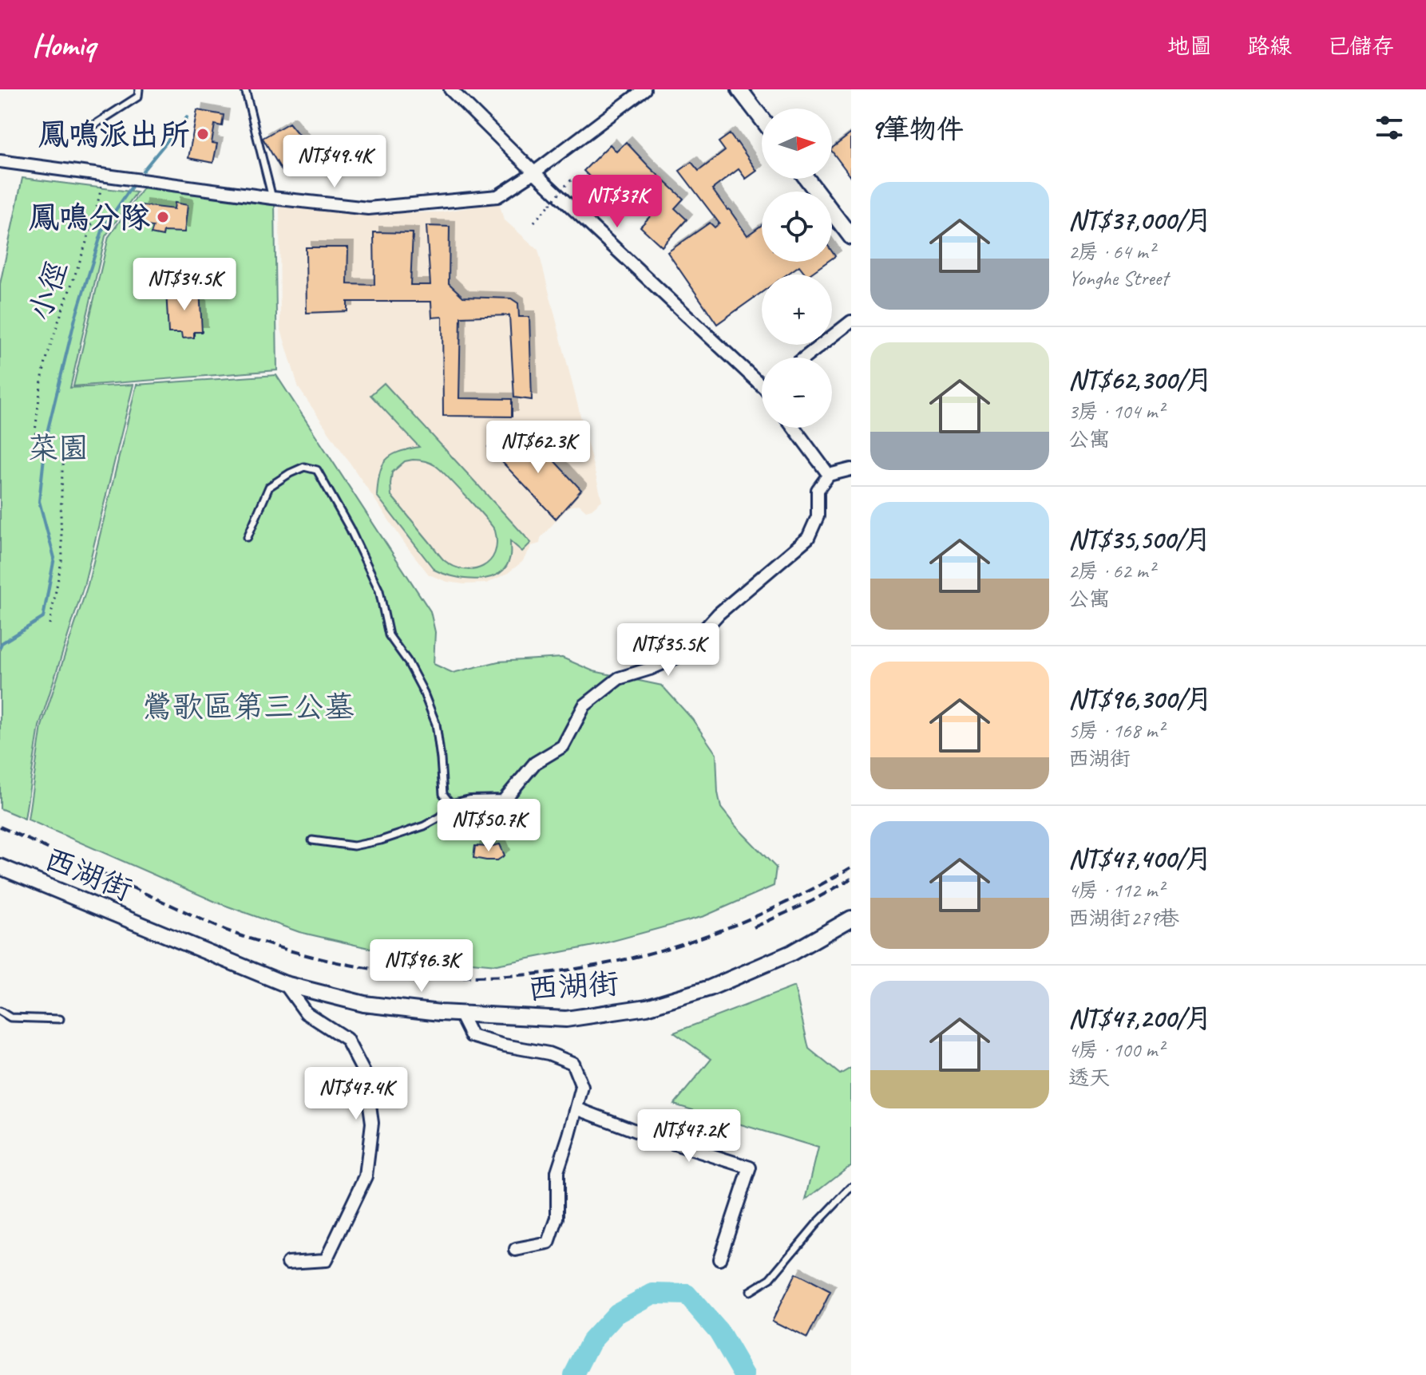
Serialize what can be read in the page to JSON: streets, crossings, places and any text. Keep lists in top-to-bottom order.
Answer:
{
  "streets": {
    "street": ["西湖街"],
    "path": ["小徑"]
  },
  "parks": ["菜園", "鶯歌區第三公墓"],
  "places": ["鳳鳴派出所", "鳳鳴分隊"],
  "north": "right",
  "page": {
    "header": "Homiq",
    "nav": ["地圖", "路線", "已儲存"],
    "heading": "9筆物件",
    "map_buttons": ["+", "−"],
    "price": [
      "NT$49.4K",
      "NT$37K",
      "NT$34.5K",
      "NT$62.3K",
      "NT$35.5K",
      "NT$50.7K",
      "NT$96.3K",
      "NT$47.4K",
      "NT$47.2K"
    ],
    "list": [
      {
        "name": "NT$37,000/月",
        "note": "2房 · 64 m² · Yonghe Street"
      },
      {
        "name": "NT$62,300/月",
        "note": "3房 · 104 m² · 公寓"
      },
      {
        "name": "NT$35,500/月",
        "note": "2房 · 62 m² · 公寓"
      },
      {
        "name": "NT$96,300/月",
        "note": "5房 · 168 m² · 西湖街"
      },
      {
        "name": "NT$47,400/月",
        "note": "4房 · 112 m² · 西湖街279巷"
      },
      {
        "name": "NT$47,200/月",
        "note": "4房 · 100 m² · 透天"
      }
    ]
  }
}
